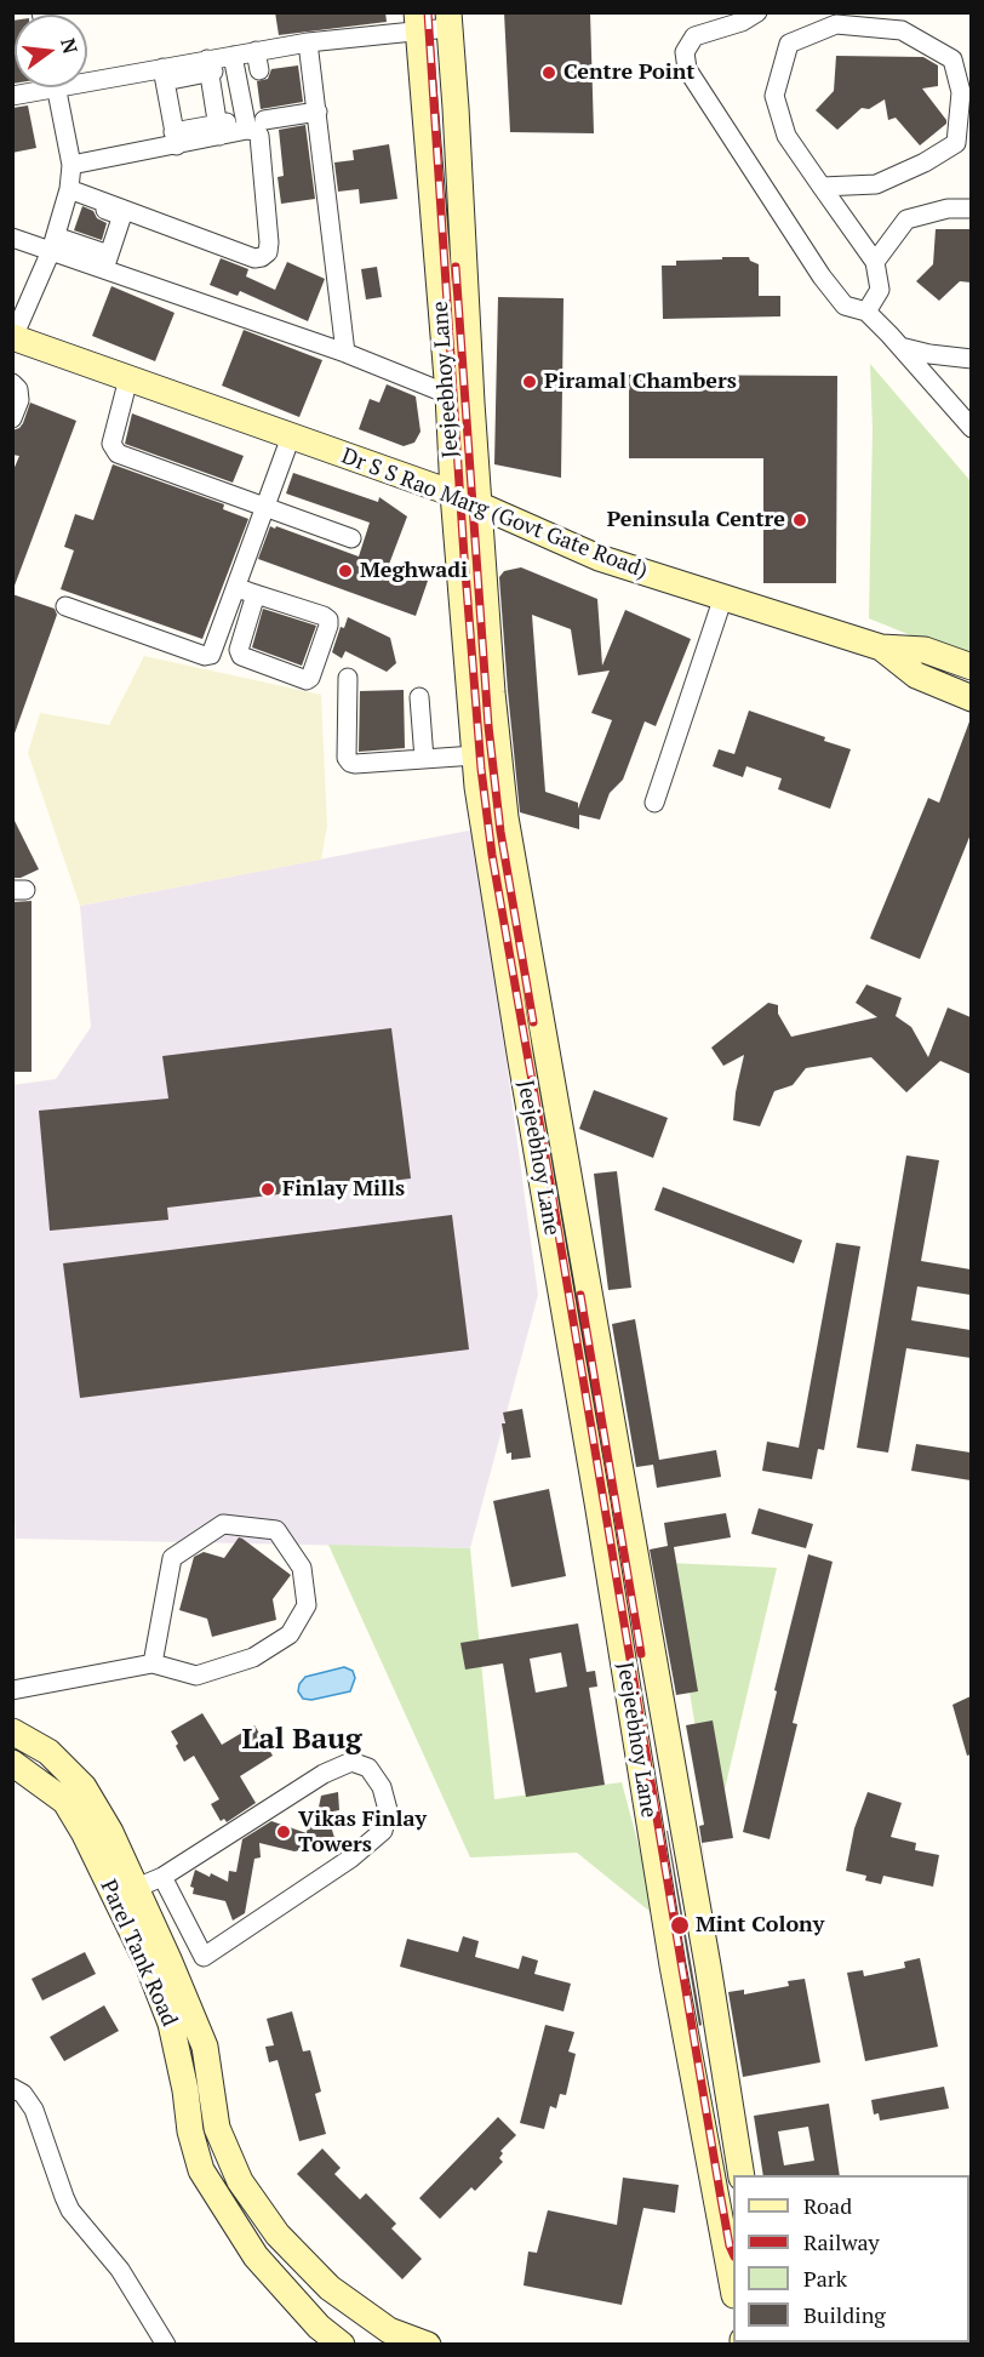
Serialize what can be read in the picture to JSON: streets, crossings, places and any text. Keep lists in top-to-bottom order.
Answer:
{
  "streets": {
    "street": ["Jeejeebhoy Lane", "Dr S S Rao Marg (Govt Gate Road)", "Parel Tank Road"]
  },
  "crossings": [
    ["Jeejeebhoy Lane", "Dr S S Rao Marg (Govt Gate Road)"]
  ],
  "districts": ["Lal Baug"],
  "places": [
    "Centre Point",
    "Piramal Chambers",
    "Peninsula Centre",
    "Meghwadi",
    "Finlay Mills",
    "Vikas Finlay Towers",
    "Mint Colony"
  ],
  "legend": [
    "Road",
    "Railway",
    "Park",
    "Building"
  ],
  "north": "right"
}
